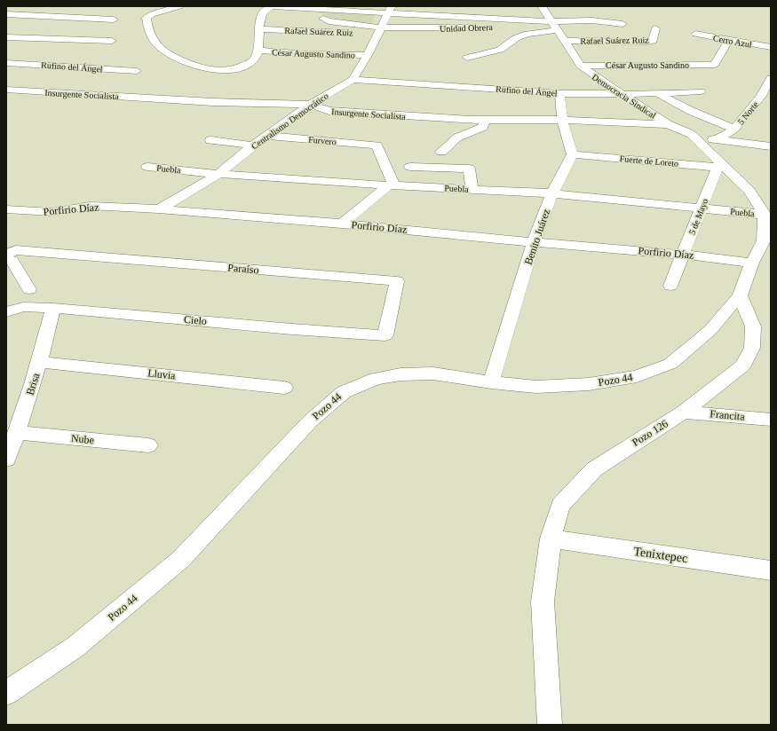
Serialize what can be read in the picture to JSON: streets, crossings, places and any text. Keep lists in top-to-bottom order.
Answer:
{
  "streets": {
    "street": [
      "Unidad Obrera",
      "Rafael Suárez Ruiz",
      "Cerro Azul",
      "César Augusto Sandino",
      "Rufino del Ángel",
      "Insurgente Socialista",
      "Democracia Sindical",
      "5 Norte",
      "Centralismo Democrático",
      "Furvero",
      "Fuerte de Loreto",
      "Puebla",
      "Porfirio Díaz",
      "5 de Mayo",
      "Benito Juárez",
      "Paraíso",
      "Cielo",
      "Lluvia",
      "Pozo 44",
      "Brisa",
      "Francita",
      "Pozo 126",
      "Nube",
      "Tenixtepec"
    ]
  },
  "crossings": [
    ["Unidad Obrera", "Rafael Suárez Ruiz"],
    ["Unidad Obrera", "Democracia Sindical"],
    ["Unidad Obrera", "Centralismo Democrático"],
    ["Rafael Suárez Ruiz", "Democracia Sindical"],
    ["Rafael Suárez Ruiz", "Centralismo Democrático"],
    ["Cerro Azul", "César Augusto Sandino"],
    ["César Augusto Sandino", "Democracia Sindical"],
    ["César Augusto Sandino", "Centralismo Democrático"],
    ["Rufino del Ángel", "Insurgente Socialista"],
    ["Rufino del Ángel", "Democracia Sindical"],
    ["Rufino del Ángel", "Centralismo Democrático"],
    ["Insurgente Socialista", "Democracia Sindical"],
    ["Insurgente Socialista", "Centralismo Democrático"],
    ["Democracia Sindical", "Fuerte de Loreto"],
    ["Democracia Sindical", "5 de Mayo"],
    ["Centralismo Democrático", "Furvero"],
    ["Centralismo Democrático", "Puebla"],
    ["Centralismo Democrático", "Porfirio Díaz"],
    ["Furvero", "Puebla"],
    ["Fuerte de Loreto", "5 de Mayo"],
    ["Fuerte de Loreto", "Benito Juárez"],
    ["Puebla", "5 de Mayo"],
    ["Puebla", "Benito Juárez"],
    ["Porfirio Díaz", "5 de Mayo"],
    ["Porfirio Díaz", "Benito Juárez"],
    ["Benito Juárez", "Pozo 44"],
    ["Paraíso", "Cielo"],
    ["Cielo", "Brisa"],
    ["Lluvia", "Brisa"],
    ["Pozo 44", "Pozo 126"],
    ["Brisa", "Nube"],
    ["Francita", "Pozo 126"],
    ["Pozo 126", "Tenixtepec"]
  ]
}
